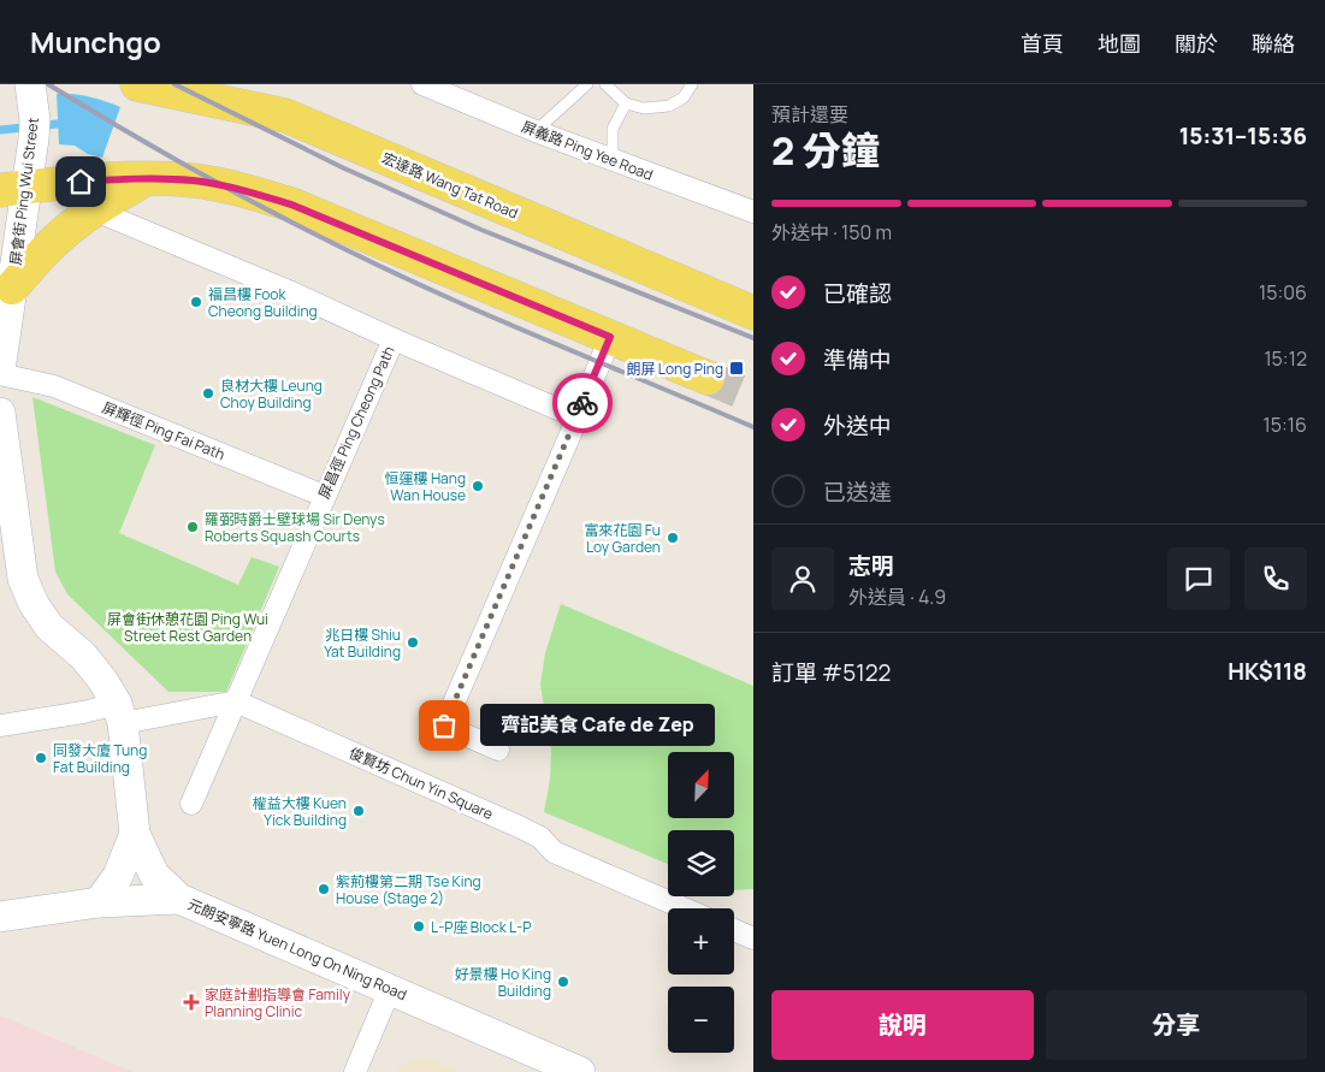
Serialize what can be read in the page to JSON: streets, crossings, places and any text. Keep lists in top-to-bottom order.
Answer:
{
  "streets": {
    "main road": ["宏達路 Wang Tat Road", "屏會街 Ping Wui Street", "元朗安寧路 Yuen Long On Ning Road"],
    "street": [
      "屏義路 Ping Yee Road",
      "屏昌徑 Ping Cheong Path",
      "屏輝徑 Ping Fai Path",
      "俊賢坊 Chun Yin Square"
    ]
  },
  "crossings": [
    ["屏會街 Ping Wui Street", "屏輝徑 Ping Fai Path"],
    ["屏昌徑 Ping Cheong Path", "屏輝徑 Ping Fai Path"],
    ["屏昌徑 Ping Cheong Path", "俊賢坊 Chun Yin Square"]
  ],
  "parks": ["屏會街休憩花園 Ping Wui Street Rest Garden"],
  "places": {
    "other": [
      "福昌樓 Fook Cheong Building",
      "良材大樓 Leung Choy Building",
      "恒運樓 Hang Wan House",
      "羅弼時爵士壁球場 Sir Denys Roberts Squash Courts",
      "富來花園 Fu Loy Garden",
      "兆日樓 Shiu Yat Building",
      "齊記美食 Cafe de Zep",
      "同發大廈 Tung Fat Building",
      "權益大樓 Kuen Yick Building",
      "紫荊樓第二期 Tse King House (Stage 2)",
      "L-P座 Block L-P",
      "好景樓 Ho King Building"
    ],
    "transit": ["朗屏 Long Ping"],
    "health": ["家庭計劃指導會 Family Planning Clinic"]
  },
  "north": "top right",
  "page": {
    "header": "Munchgo",
    "nav": [
      "首頁",
      "地圖",
      "關於",
      "聯絡"
    ],
    "heading": ["2 分鐘", "預計還要", "15:31–15:36"],
    "panel": [
      "志明",
      "外送員 · 4.9",
      "訂單 #5122",
      "HK$118"
    ],
    "bar": "外送中 · 150 m",
    "list": [
      ["已確認", "15:06"],
      ["準備中", "15:12"],
      ["外送中", "15:16"],
      "已送達"
    ],
    "bubble": "齊記美食 Cafe de Zep",
    "map_buttons": ["+", "−"],
    "buttons": ["說明", "分享"]
  }
}
